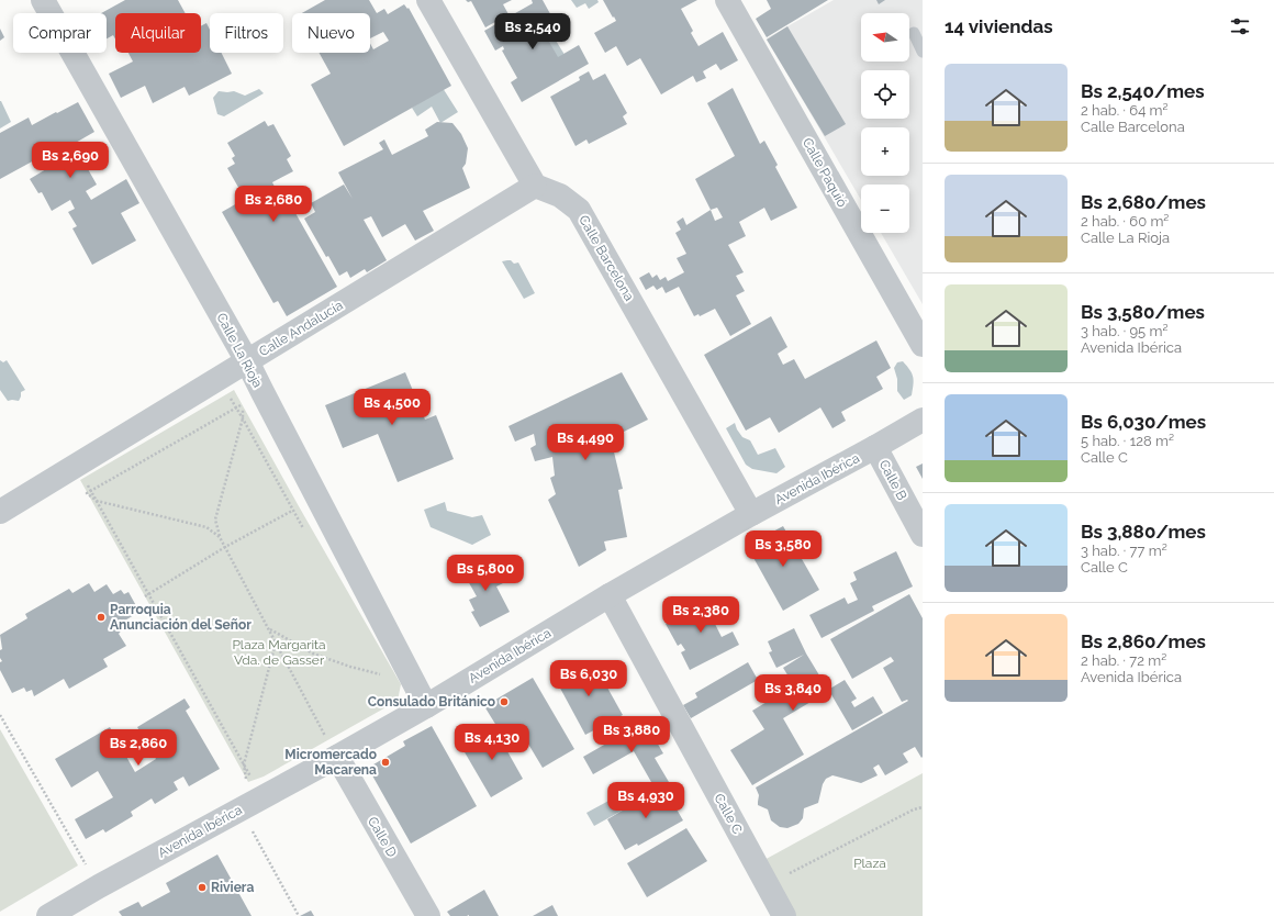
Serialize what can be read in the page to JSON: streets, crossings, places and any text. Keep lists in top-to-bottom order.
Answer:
{
  "streets": {
    "street": [
      "Calle Paquió",
      "Calle Barcelona",
      "Calle Andalucía",
      "Calle La Rioja",
      "Avenida Ibérica",
      "Calle B",
      "Calle C",
      "Calle D"
    ]
  },
  "crossings": [
    ["Calle Barcelona", "Calle Andalucía"],
    ["Calle Barcelona", "Avenida Ibérica"],
    ["Calle Andalucía", "Calle La Rioja"],
    ["Calle La Rioja", "Avenida Ibérica"],
    ["Avenida Ibérica", "Calle B"],
    ["Avenida Ibérica", "Calle C"],
    ["Avenida Ibérica", "Calle D"]
  ],
  "parks": ["Plaza Margarita Vda. de Gasser", "Plaza"],
  "places": [
    "Parroquia Anunciación del Señor",
    "Consulado Británico",
    "Micromercado Macarena",
    "Riviera"
  ],
  "north": "left",
  "page": {
    "heading": "14 viviendas",
    "map_buttons": ["+", "−"],
    "price": [
      "Bs 2,540",
      "Bs 2,690",
      "Bs 2,680",
      "Bs 4,500",
      "Bs 4,490",
      "Bs 3,580",
      "Bs 5,800",
      "Bs 2,380",
      "Bs 6,030",
      "Bs 3,840",
      "Bs 3,880",
      "Bs 4,130",
      "Bs 2,860",
      "Bs 4,930"
    ],
    "chip": [
      "Comprar",
      "Alquilar",
      "Filtros",
      "Nuevo"
    ],
    "list": [
      {
        "name": "Bs 2,540/mes",
        "note": "2 hab. · 64 m² · Calle Barcelona"
      },
      {
        "name": "Bs 2,680/mes",
        "note": "2 hab. · 60 m² · Calle La Rioja"
      },
      {
        "name": "Bs 3,580/mes",
        "note": "3 hab. · 95 m² · Avenida Ibérica"
      },
      {
        "name": "Bs 6,030/mes",
        "note": "5 hab. · 128 m² · Calle C"
      },
      {
        "name": "Bs 3,880/mes",
        "note": "3 hab. · 77 m² · Calle C"
      },
      {
        "name": "Bs 2,860/mes",
        "note": "2 hab. · 72 m² · Avenida Ibérica"
      }
    ]
  }
}
